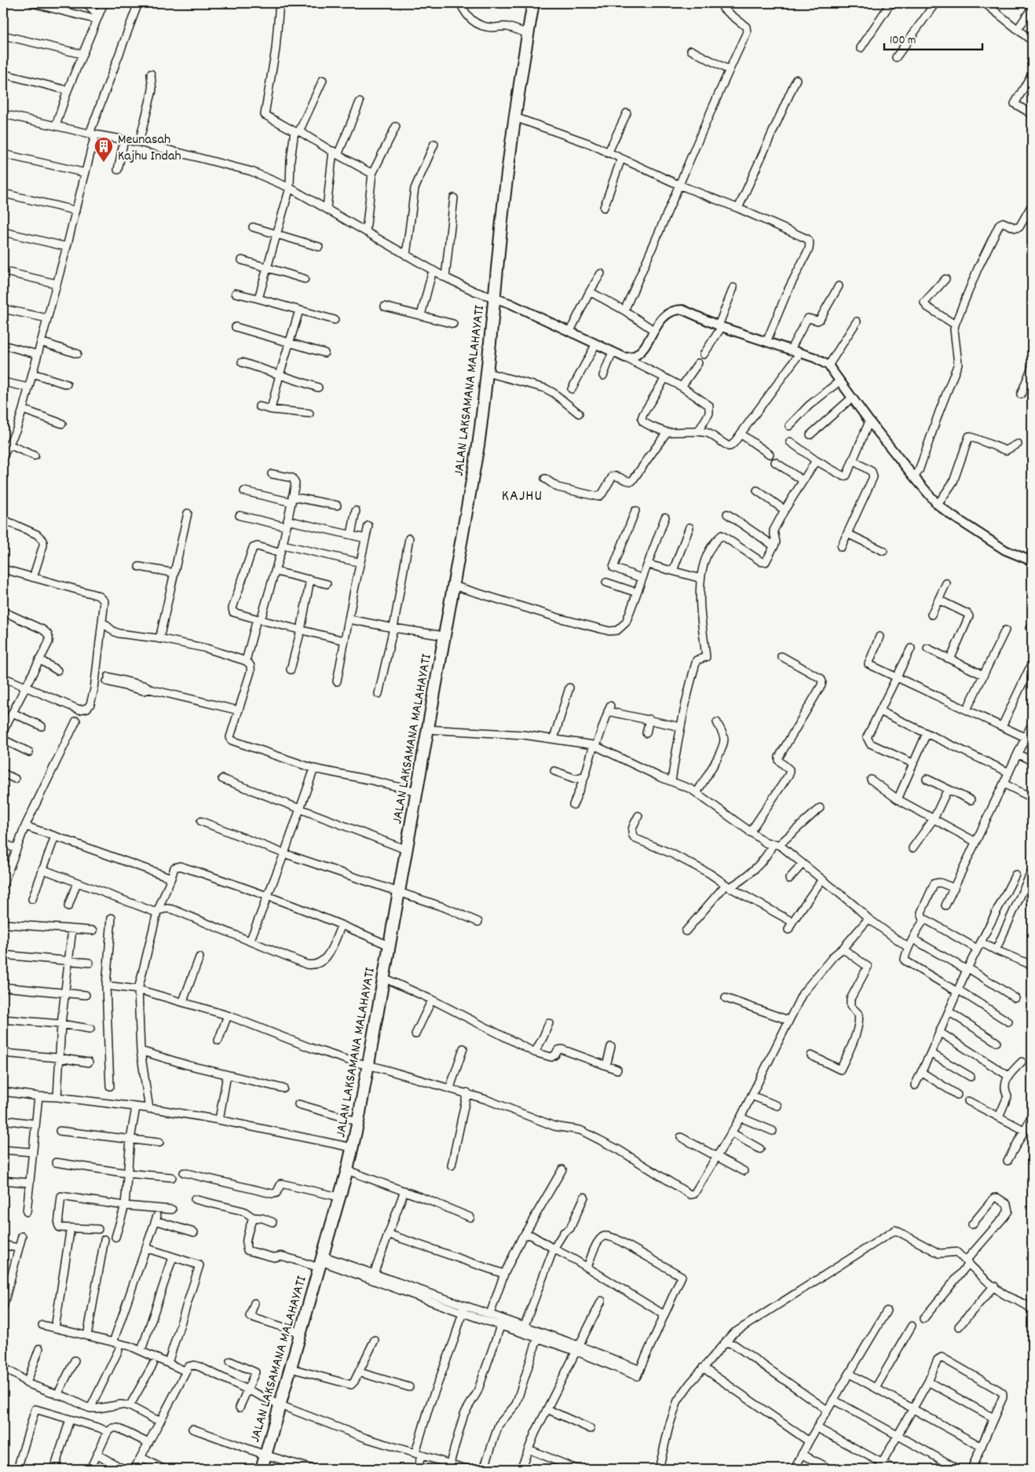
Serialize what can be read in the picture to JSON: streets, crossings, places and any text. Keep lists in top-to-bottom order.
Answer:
{
  "streets": {
    "highway": ["JALAN LAKSAMANA MALAHAYATI"]
  },
  "districts": ["KAJHU"],
  "places": {
    "building": ["Meunasah Kajhu Indah"]
  },
  "scale_bar": "100 m"
}
